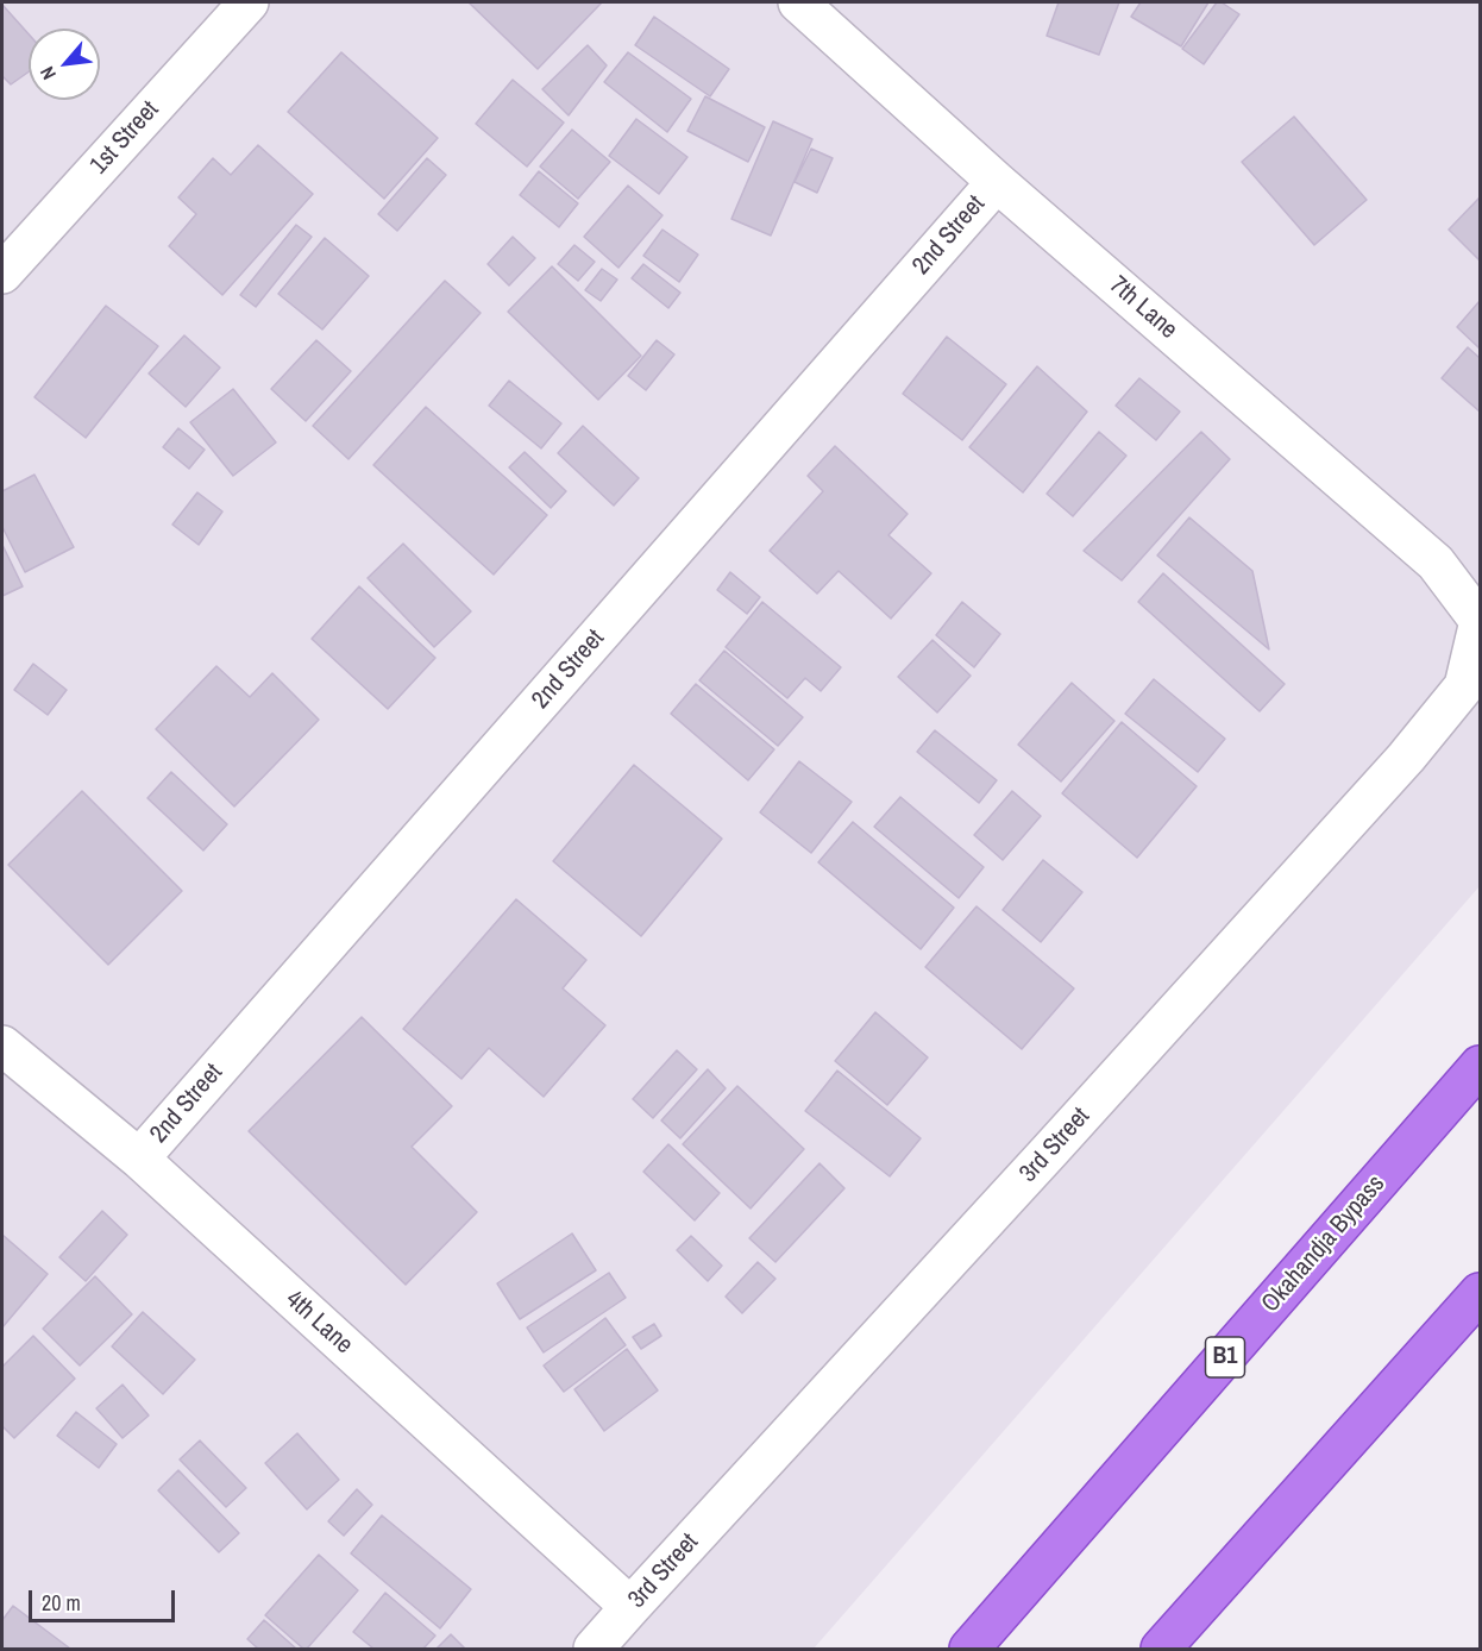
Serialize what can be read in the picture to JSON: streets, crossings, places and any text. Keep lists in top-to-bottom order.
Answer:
{
  "streets": {
    "highway": ["Okahandja Bypass", "B1"],
    "street": [
      "1st Street",
      "2nd Street",
      "7th Lane",
      "3rd Street",
      "4th Lane"
    ]
  },
  "crossings": [
    ["2nd Street", "7th Lane"],
    ["2nd Street", "4th Lane"],
    ["7th Lane", "3rd Street"],
    ["3rd Street", "4th Lane"]
  ],
  "scale_bar": "20 m",
  "north": "bottom left"
}
